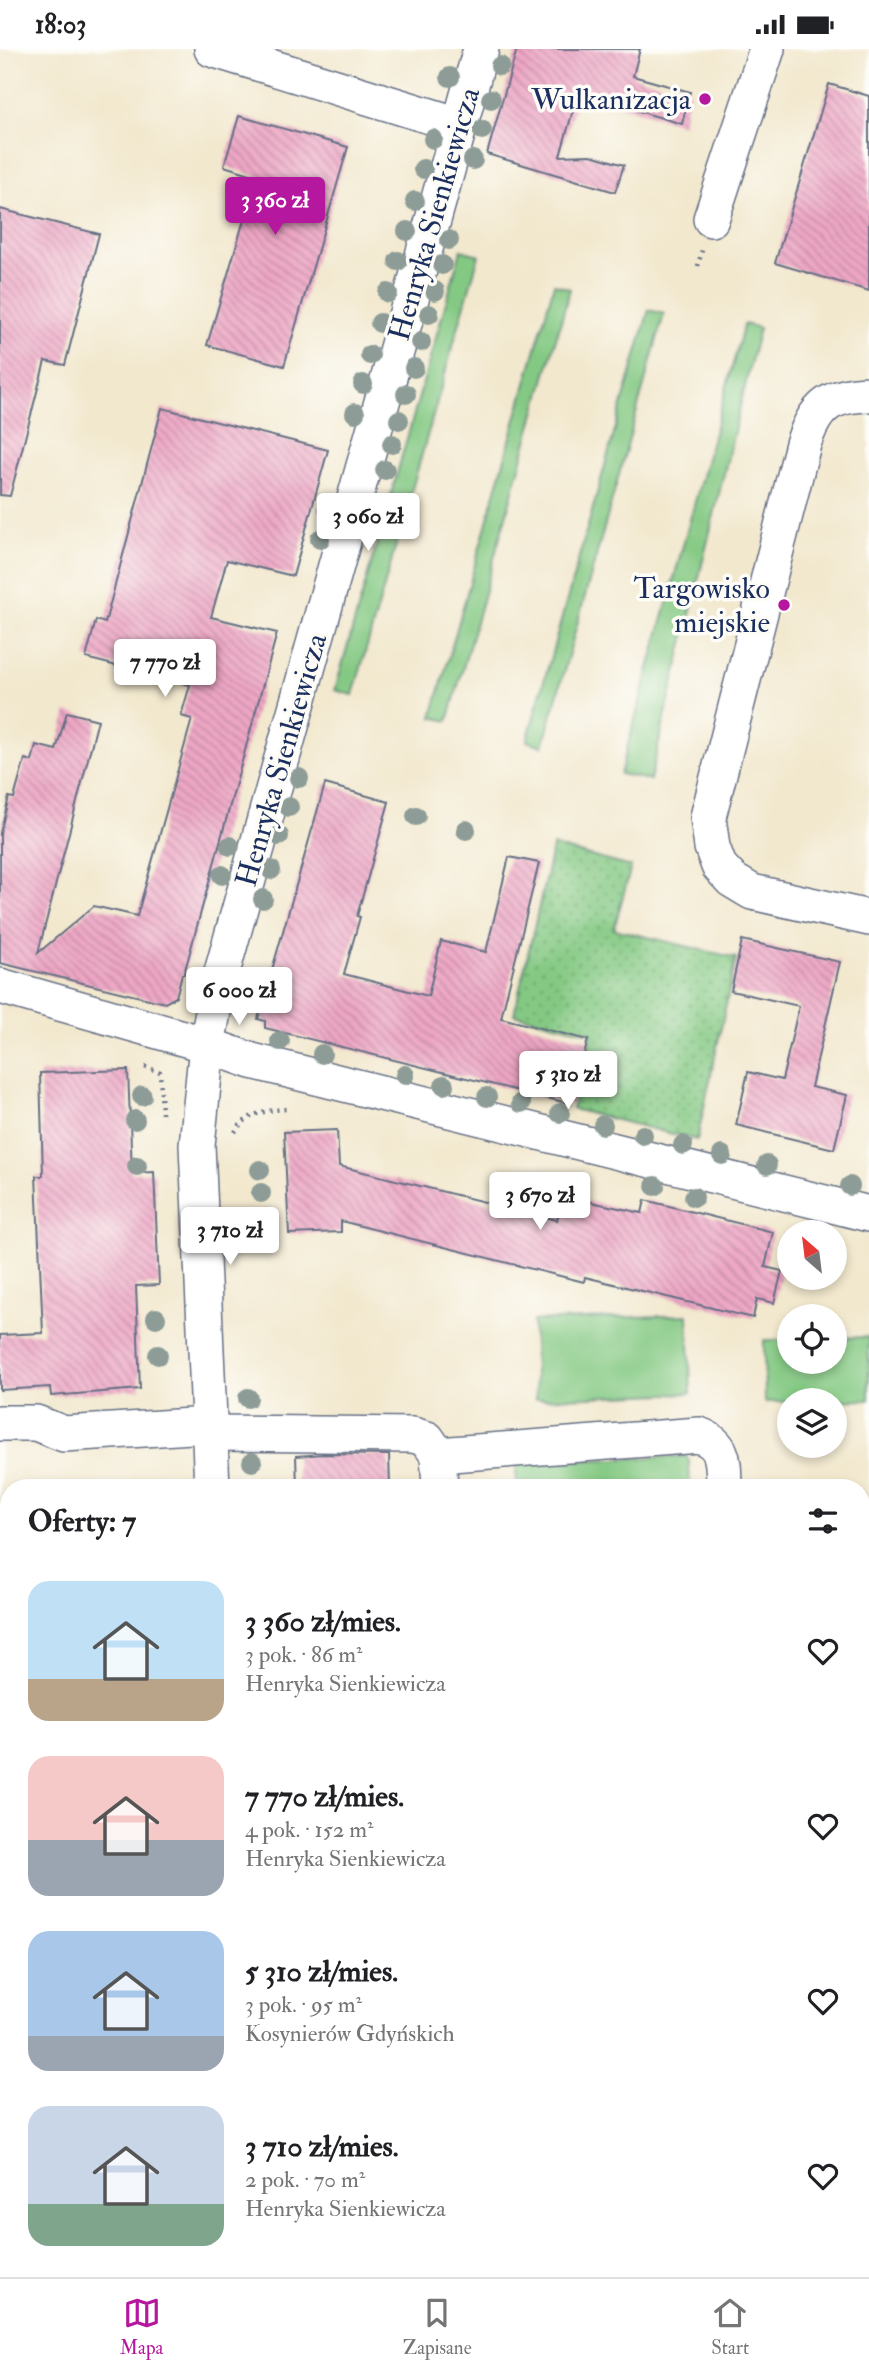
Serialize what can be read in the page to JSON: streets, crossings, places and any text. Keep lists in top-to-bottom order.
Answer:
{
  "streets": {
    "street": ["Henryka Sienkiewicza"]
  },
  "places": ["Wulkanizacja", "Targowisko miejskie"],
  "north": "top left",
  "page": {
    "status": "18:03",
    "price": [
      "3 360 zł",
      "3 060 zł",
      "7 770 zł",
      "6 000 zł",
      "5 310 zł",
      "3 670 zł",
      "3 710 zł"
    ],
    "heading": "Oferty: 7",
    "list": [
      {
        "name": "3 360 zł/mies.",
        "note": "3 pok. · 86 m² · Henryka Sienkiewicza"
      },
      {
        "name": "7 770 zł/mies.",
        "note": "4 pok. · 152 m² · Henryka Sienkiewicza"
      },
      {
        "name": "5 310 zł/mies.",
        "note": "3 pok. · 95 m² · Kosynierów Gdyńskich"
      },
      {
        "name": "3 710 zł/mies.",
        "note": "2 pok. · 70 m² · Henryka Sienkiewicza"
      }
    ],
    "tabs": ["Mapa", "Zapisane", "Start"]
  }
}
